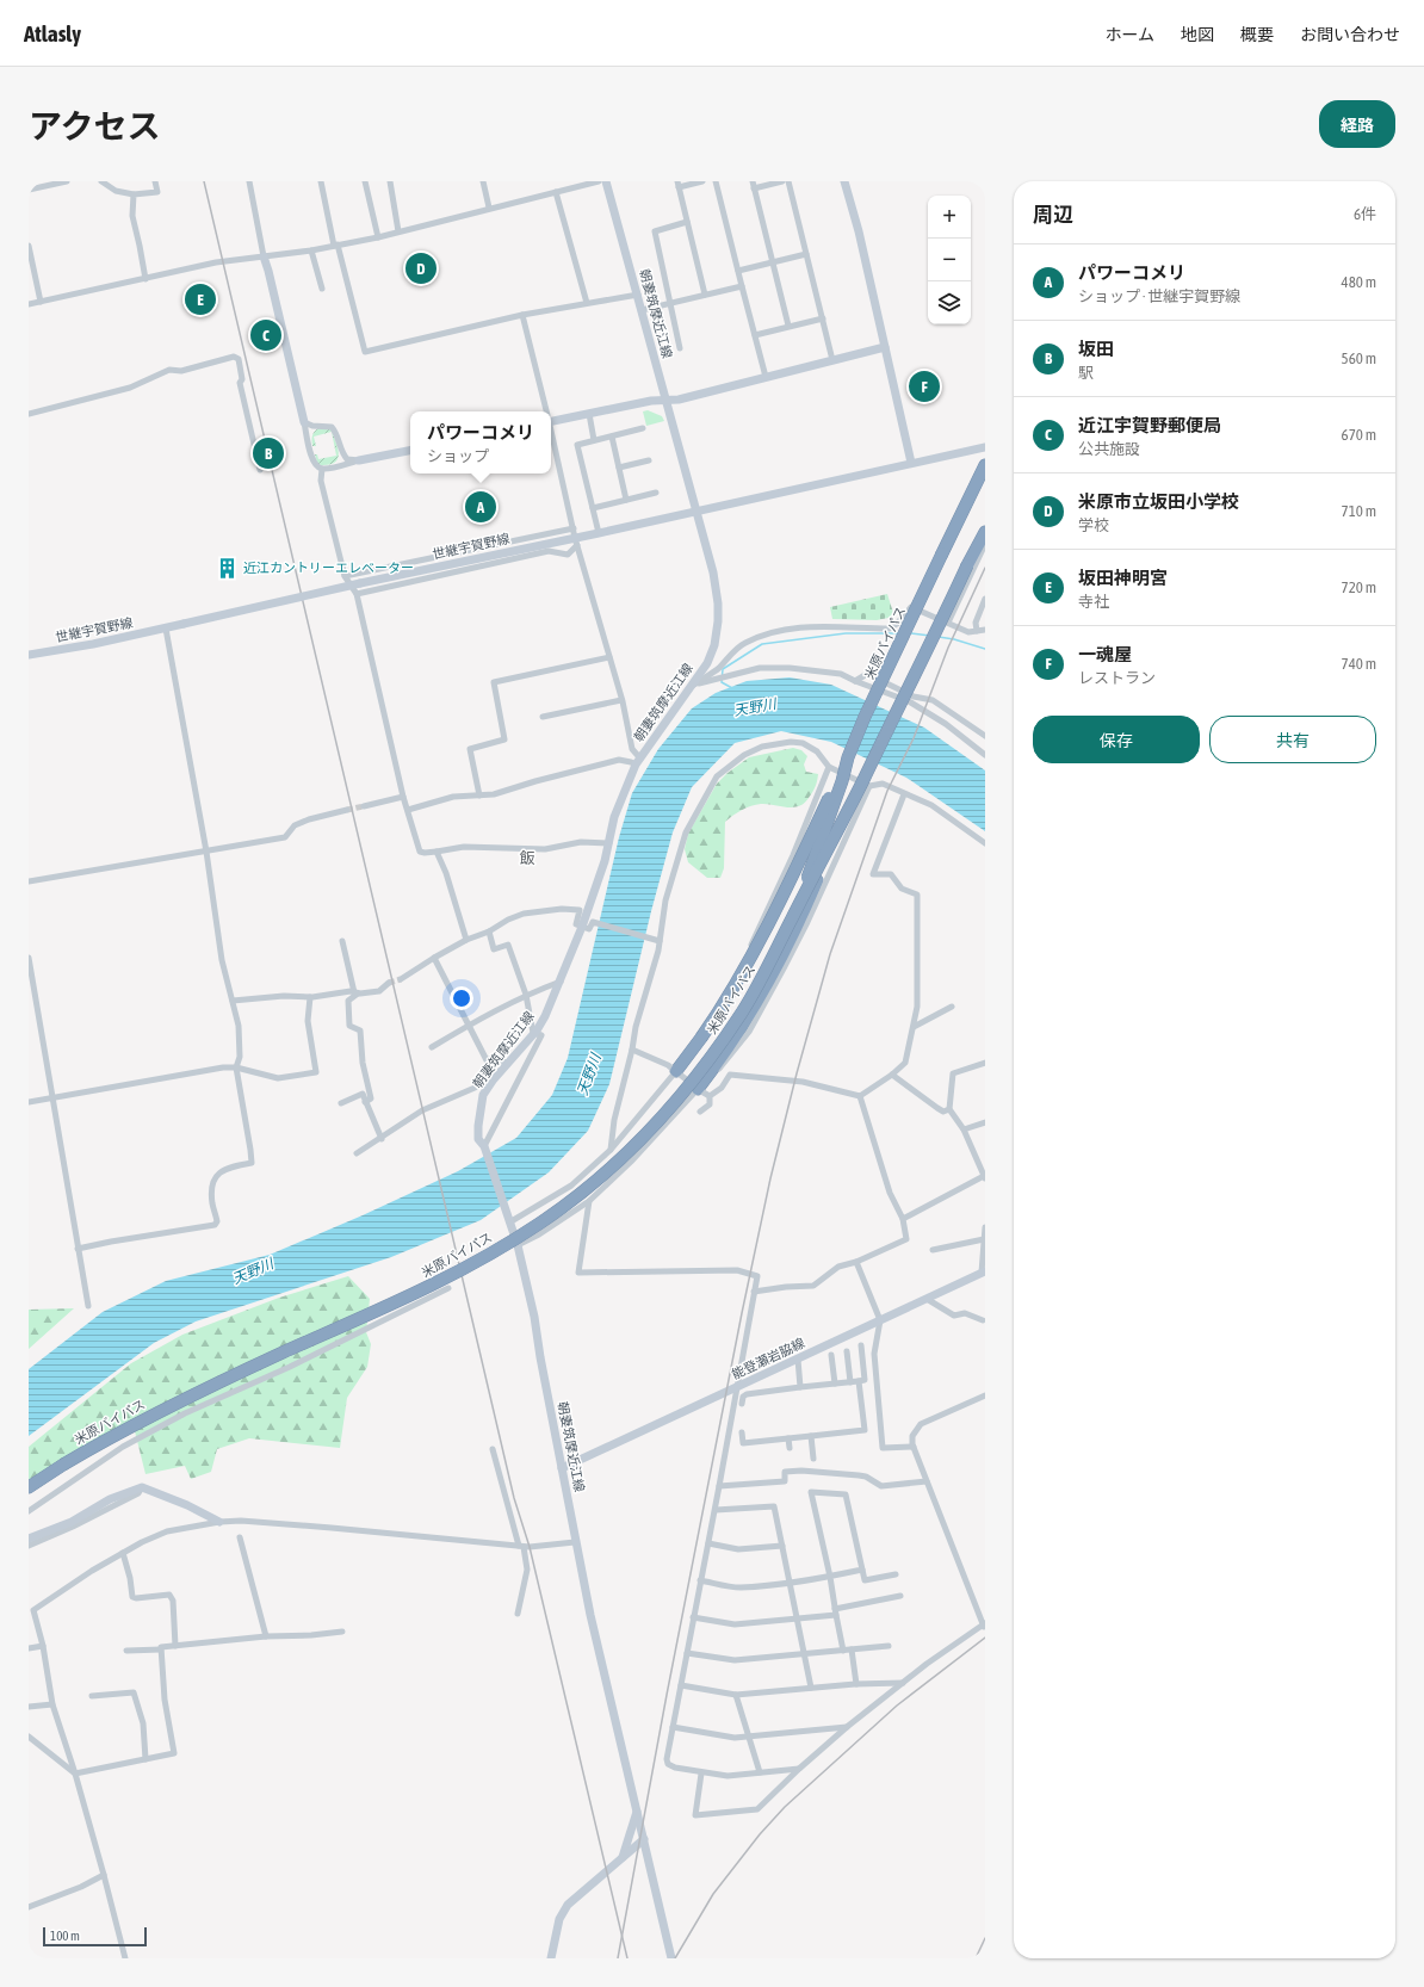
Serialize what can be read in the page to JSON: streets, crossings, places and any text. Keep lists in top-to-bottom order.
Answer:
{
  "streets": {
    "highway": ["米原バイパス"],
    "main road": ["朝妻筑摩近江線", "世継宇賀野線", "能登瀬岩脇線"]
  },
  "crossings": [
    ["朝妻筑摩近江線", "世継宇賀野線"],
    ["朝妻筑摩近江線", "能登瀬岩脇線"]
  ],
  "districts": ["飯"],
  "water": ["天野川"],
  "places": {
    "building": ["近江カントリーエレベーター"]
  },
  "scale_bar": "100 m",
  "page": {
    "header": "Atlasly",
    "nav": [
      "ホーム",
      "地図",
      "概要",
      "お問い合わせ"
    ],
    "title": "アクセス",
    "buttons": [
      "経路",
      ["保存", "共有"]
    ],
    "heading": ["周辺", "6件"],
    "map_buttons": ["+", "−"],
    "list": [
      {
        "mark": "A",
        "name": "パワーコメリ",
        "note": "ショップ · 世継宇賀野線",
        "value": "480 m"
      },
      {
        "mark": "B",
        "name": "坂田",
        "note": "駅",
        "value": "560 m"
      },
      {
        "mark": "C",
        "name": "近江宇賀野郵便局",
        "note": "公共施設",
        "value": "670 m"
      },
      {
        "mark": "D",
        "name": "米原市立坂田小学校",
        "note": "学校",
        "value": "710 m"
      },
      {
        "mark": "E",
        "name": "坂田神明宮",
        "note": "寺社",
        "value": "720 m"
      },
      {
        "mark": "F",
        "name": "一魂屋",
        "note": "レストラン",
        "value": "740 m"
      }
    ],
    "pins": [
      "D",
      "E",
      "C",
      "F",
      "B",
      "A"
    ],
    "popup": ["パワーコメリ", "ショップ"],
    "scale": "100 m"
  }
}
